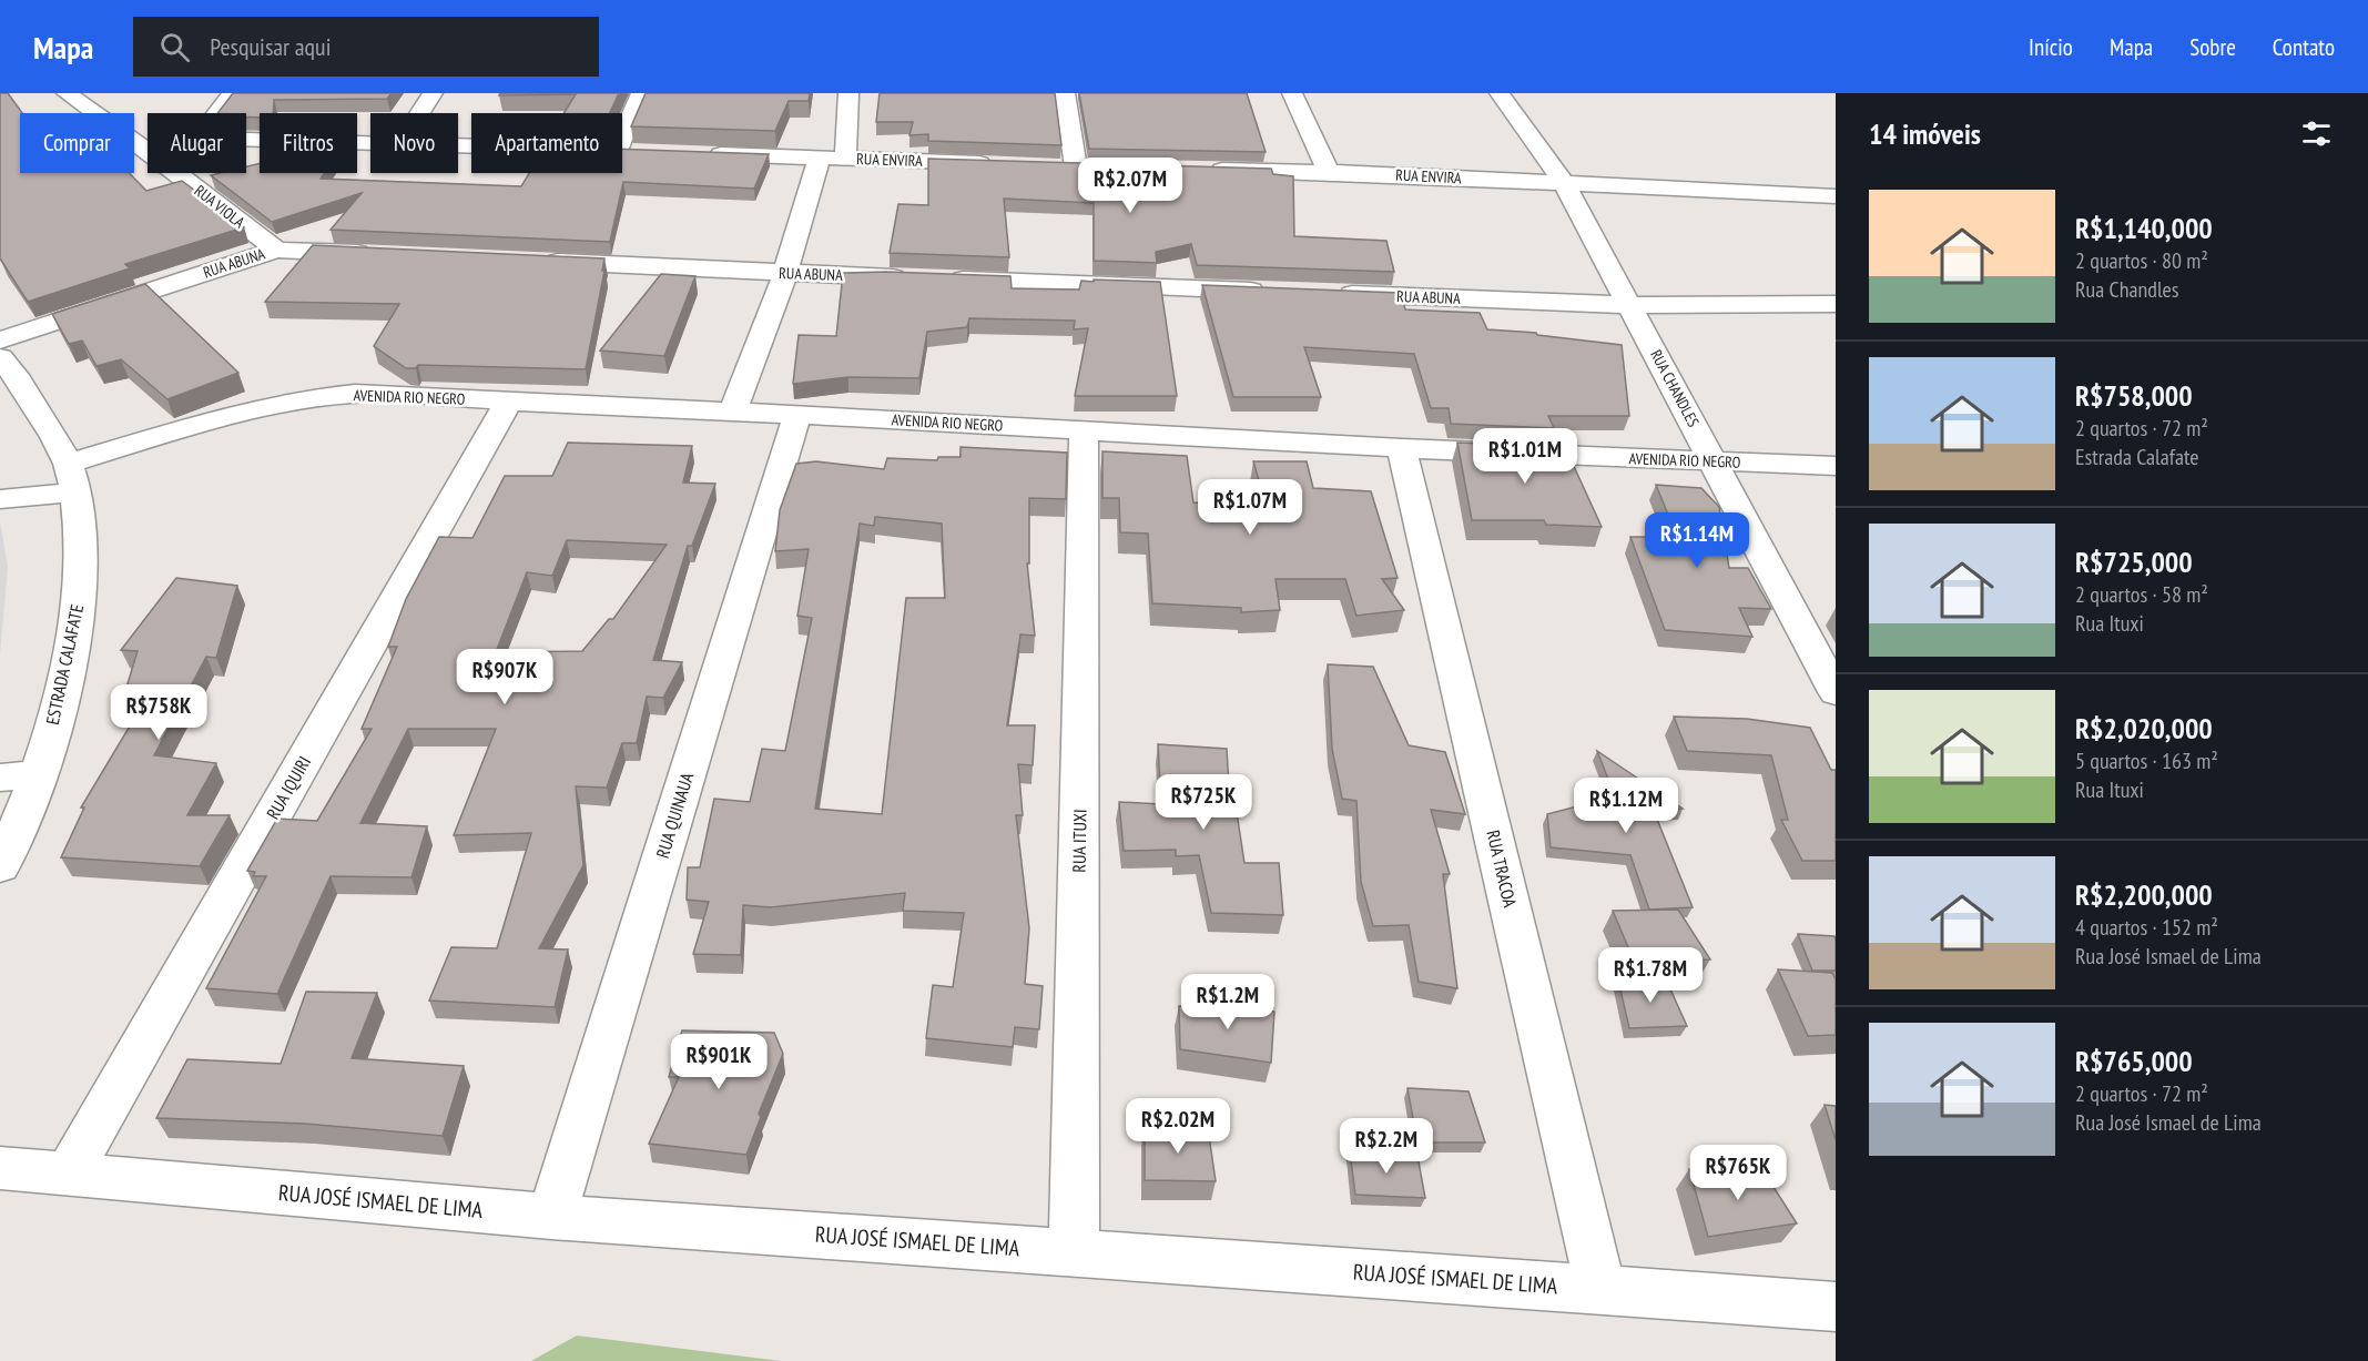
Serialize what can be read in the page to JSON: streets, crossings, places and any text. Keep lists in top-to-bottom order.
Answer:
{
  "streets": {
    "street": [
      "RUA ENVIRA",
      "RUA VIOLA",
      "RUA ABUNA",
      "RUA CHANDLES",
      "AVENIDA RIO NEGRO",
      "ESTRADA CALAFATE",
      "RUA IQUIRI",
      "RUA QUINAUA",
      "RUA ITUXI",
      "RUA TRACOA",
      "RUA JOSÉ ISMAEL DE LIMA"
    ]
  },
  "crossings": [
    ["RUA ENVIRA", "RUA CHANDLES"],
    ["RUA VIOLA", "RUA ABUNA"],
    ["RUA ABUNA", "RUA CHANDLES"],
    ["RUA CHANDLES", "AVENIDA RIO NEGRO"],
    ["AVENIDA RIO NEGRO", "ESTRADA CALAFATE"],
    ["AVENIDA RIO NEGRO", "RUA IQUIRI"],
    ["AVENIDA RIO NEGRO", "RUA QUINAUA"],
    ["AVENIDA RIO NEGRO", "RUA ITUXI"],
    ["AVENIDA RIO NEGRO", "RUA TRACOA"],
    ["RUA IQUIRI", "RUA JOSÉ ISMAEL DE LIMA"],
    ["RUA QUINAUA", "RUA JOSÉ ISMAEL DE LIMA"],
    ["RUA ITUXI", "RUA JOSÉ ISMAEL DE LIMA"],
    ["RUA TRACOA", "RUA JOSÉ ISMAEL DE LIMA"]
  ],
  "page": {
    "header": "Mapa",
    "search": "Pesquisar aqui",
    "nav": [
      "Início",
      "Mapa",
      "Sobre",
      "Contato"
    ],
    "heading": "14 imóveis",
    "chip": [
      "Comprar",
      "Alugar",
      "Filtros",
      "Novo",
      "Apartamento"
    ],
    "price": [
      "R$2.07M",
      "R$1.01M",
      "R$1.07M",
      "R$1.14M",
      "R$907K",
      "R$758K",
      "R$725K",
      "R$1.12M",
      "R$1.78M",
      "R$1.2M",
      "R$901K",
      "R$2.02M",
      "R$2.2M",
      "R$765K"
    ],
    "list": [
      {
        "name": "R$1,140,000",
        "note": "2 quartos · 80 m² · Rua Chandles"
      },
      {
        "name": "R$758,000",
        "note": "2 quartos · 72 m² · Estrada Calafate"
      },
      {
        "name": "R$725,000",
        "note": "2 quartos · 58 m² · Rua Ituxi"
      },
      {
        "name": "R$2,020,000",
        "note": "5 quartos · 163 m² · Rua Ituxi"
      },
      {
        "name": "R$2,200,000",
        "note": "4 quartos · 152 m² · Rua José Ismael de Lima"
      },
      {
        "name": "R$765,000",
        "note": "2 quartos · 72 m² · Rua José Ismael de Lima"
      }
    ]
  }
}
